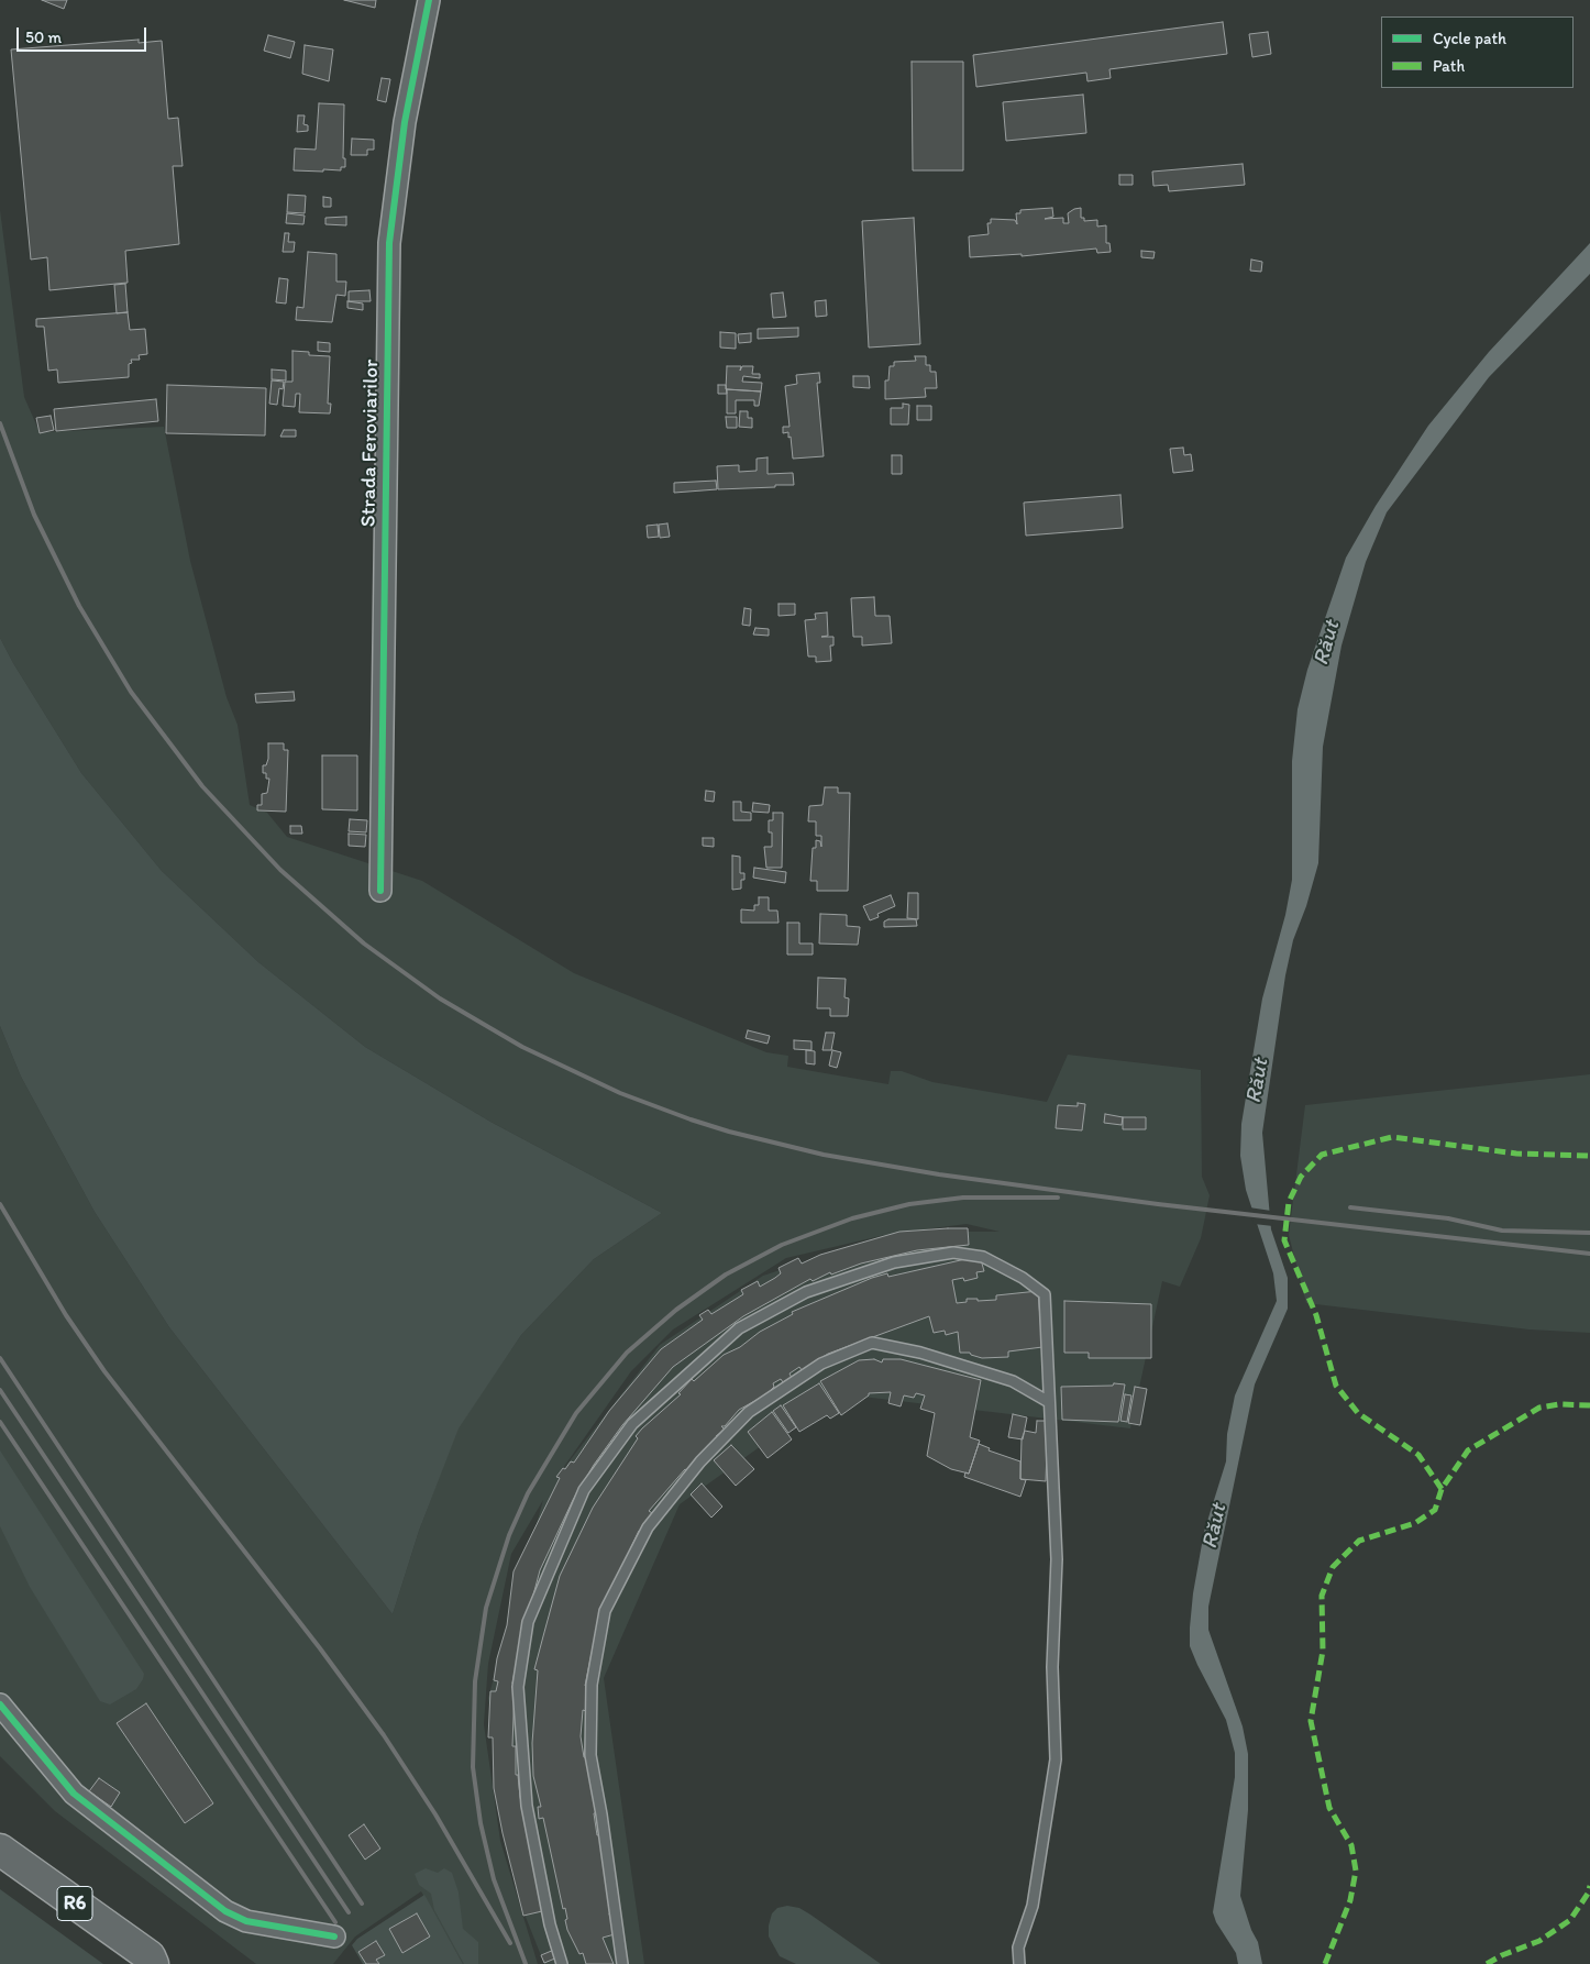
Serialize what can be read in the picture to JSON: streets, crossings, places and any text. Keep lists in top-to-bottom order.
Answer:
{
  "streets": {
    "highway": ["R6"],
    "street": ["Strada Feroviarilor"]
  },
  "water": ["Răut"],
  "legend": ["Cycle path", "Path"],
  "scale_bar": "50 m"
}
